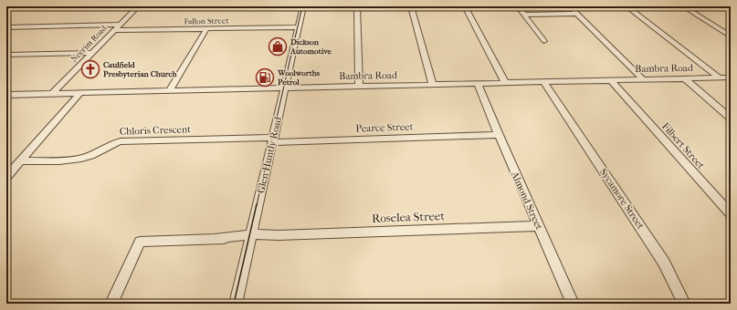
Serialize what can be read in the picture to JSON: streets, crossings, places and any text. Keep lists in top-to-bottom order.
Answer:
{
  "streets": {
    "street": [
      "Fallon Street",
      "Neerim Road",
      "Bambra Road",
      "Pearce Street",
      "Chloris Crescent",
      "Filbert Street",
      "Glen Huntly Road",
      "Sycamore Street",
      "Almond Street",
      "Roselea Street"
    ]
  },
  "crossings": [
    ["Fallon Street", "Neerim Road"],
    ["Fallon Street", "Glen Huntly Road"],
    ["Neerim Road", "Bambra Road"],
    ["Bambra Road", "Filbert Street"],
    ["Bambra Road", "Glen Huntly Road"],
    ["Bambra Road", "Sycamore Street"],
    ["Bambra Road", "Almond Street"],
    ["Pearce Street", "Chloris Crescent"],
    ["Pearce Street", "Glen Huntly Road"],
    ["Pearce Street", "Almond Street"],
    ["Chloris Crescent", "Glen Huntly Road"],
    ["Glen Huntly Road", "Roselea Street"],
    ["Almond Street", "Roselea Street"]
  ],
  "places": {
    "shop": ["Dickson Automotive"],
    "church": ["Caulfield Presbyterian Church"],
    "fuel station": ["Woolworths Petrol"]
  }
}
